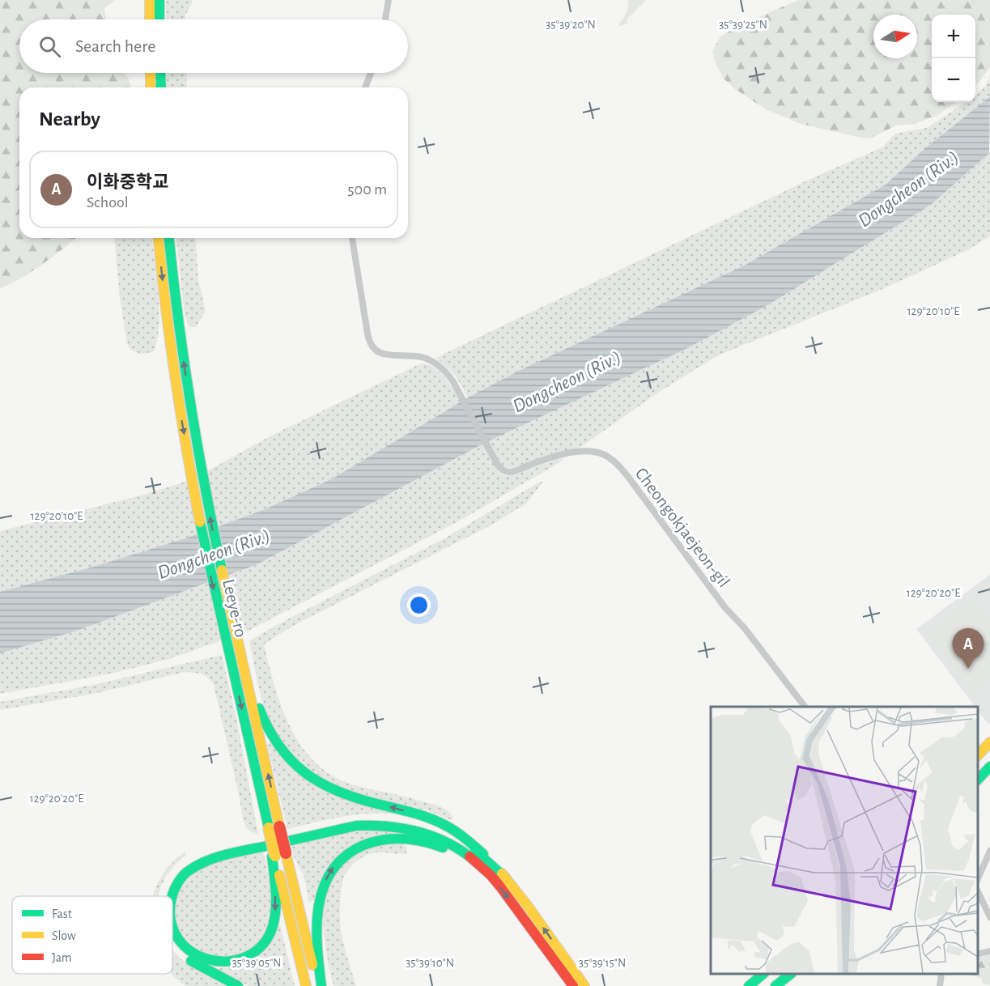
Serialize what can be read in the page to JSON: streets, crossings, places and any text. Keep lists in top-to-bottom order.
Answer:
{
  "streets": {
    "main road": ["Leeye-ro"],
    "street": ["Cheongokjaejeon-gil"]
  },
  "water": ["Dongcheon (Riv.)"],
  "legend": ["Fast", "Slow", "Jam"],
  "north": "right",
  "page": {
    "map_buttons": ["+", "−"],
    "search": "Search here",
    "heading": "Nearby",
    "list": [
      {
        "mark": "A",
        "name": "이화중학교",
        "note": "School",
        "value": "500 m"
      }
    ],
    "pins": "A"
  },
  "coordinates": [
    "35°39'20\"N",
    "35°39'25\"N",
    "129°20'10\"E",
    "129°20'20\"E",
    "35°39'05\"N",
    "35°39'10\"N",
    "35°39'15\"N"
  ]
}
